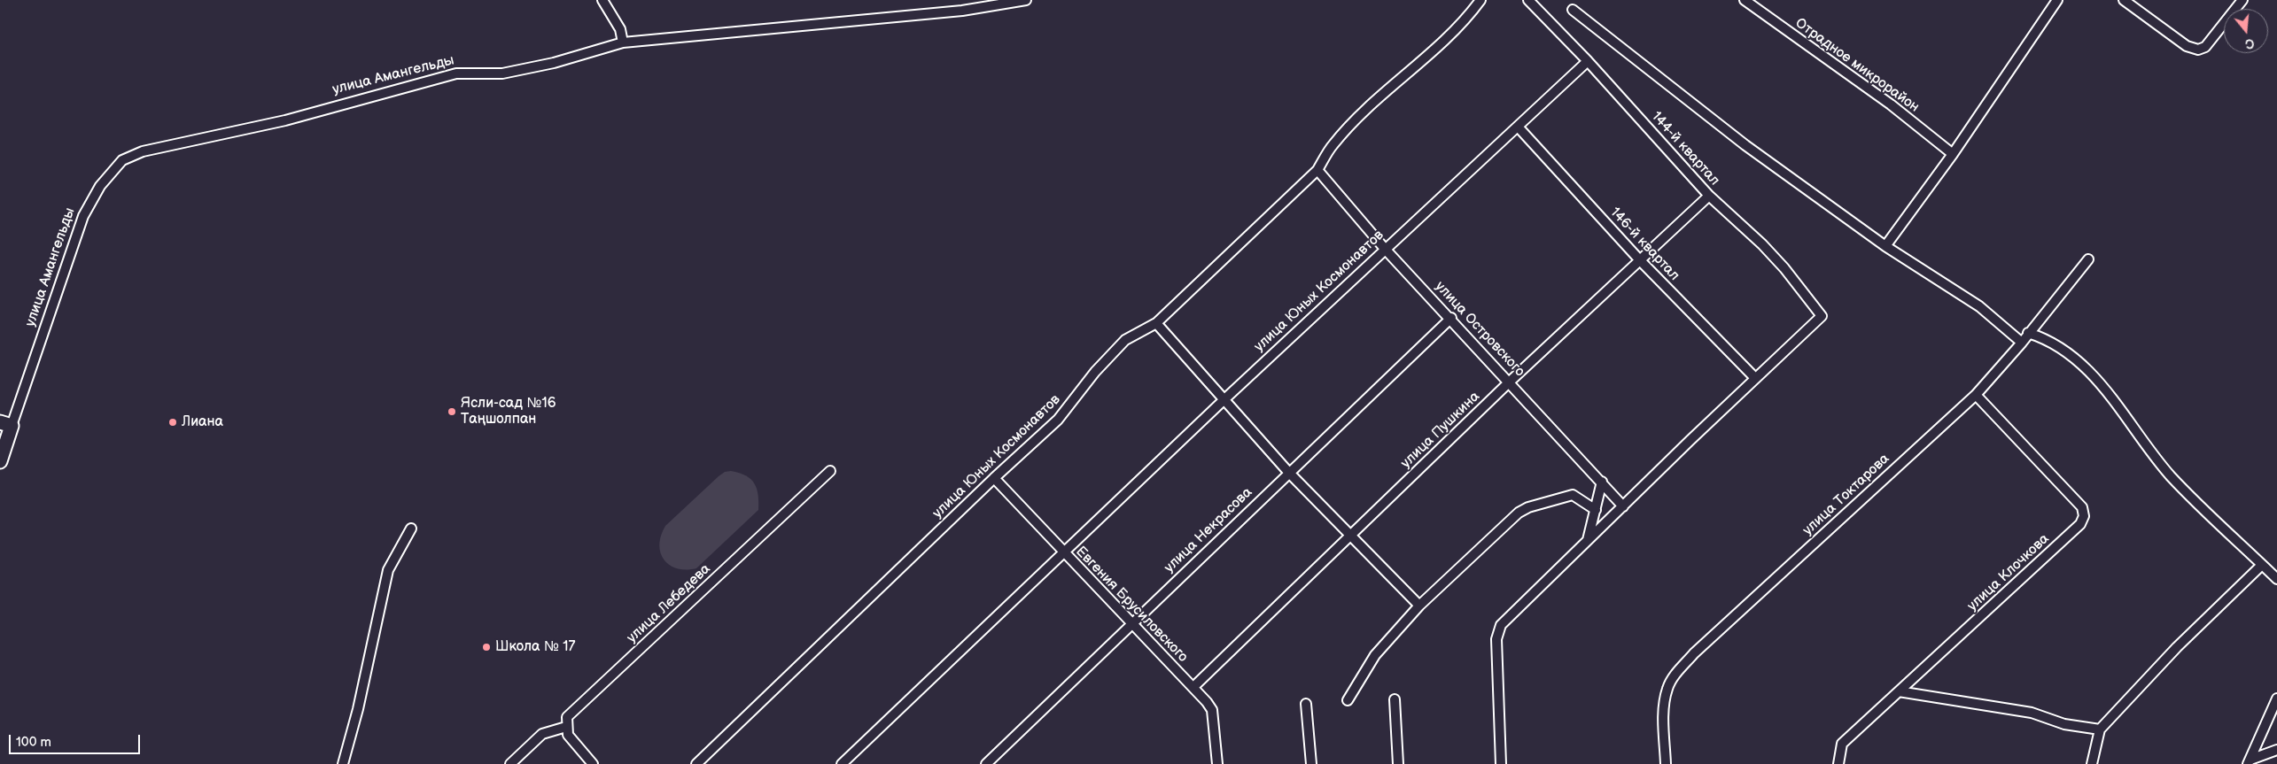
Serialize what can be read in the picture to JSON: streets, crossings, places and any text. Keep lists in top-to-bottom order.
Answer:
{
  "streets": {
    "street": [
      "Отрадное микрорайон",
      "улица Амангельды",
      "144-й квартал",
      "146-й квартал",
      "улица Юных Космонавтов",
      "улица Островского",
      "улица Пушкина",
      "улица Токтарова",
      "улица Некрасова",
      "улица Клочкова",
      "улица Лебедева",
      "Евгения Брусиловского"
    ]
  },
  "crossings": [
    ["144-й квартал", "146-й квартал"],
    ["144-й квартал", "улица Юных Космонавтов"],
    ["144-й квартал", "улица Пушкина"],
    ["146-й квартал", "улица Юных Космонавтов"],
    ["146-й квартал", "улица Пушкина"],
    ["улица Юных Космонавтов", "улица Островского"],
    ["улица Юных Космонавтов", "Евгения Брусиловского"],
    ["улица Островского", "улица Пушкина"],
    ["улица Островского", "улица Некрасова"],
    ["улица Пушкина", "Евгения Брусиловского"],
    ["улица Токтарова", "улица Клочкова"],
    ["улица Некрасова", "Евгения Брусиловского"]
  ],
  "places": ["Ясли-сад №16 Таңшолпан", "Лиана", "Школа № 17"],
  "scale_bar": "100 m",
  "north": "bottom"
}
